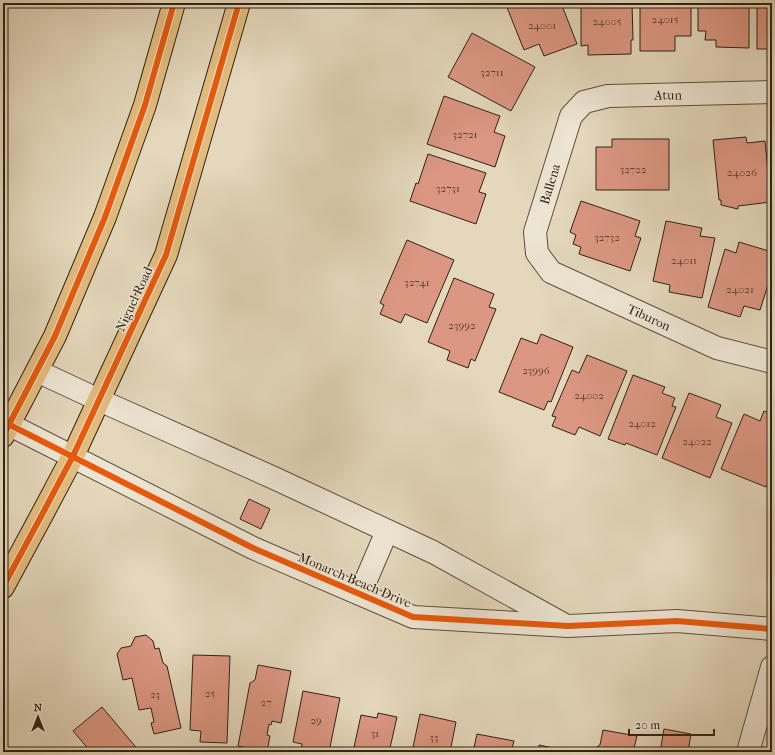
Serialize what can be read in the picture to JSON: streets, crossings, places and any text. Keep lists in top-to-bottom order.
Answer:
{
  "streets": {
    "main road": ["Niguel Road"],
    "street": [
      "Atun",
      "Ballena",
      "Tiburon",
      "Monarch Beach Drive"
    ]
  },
  "crossings": [
    ["Atun", "Ballena"],
    ["Ballena", "Tiburon"],
    ["Niguel Road", "Monarch Beach Drive"]
  ],
  "house_numbers": [
    "24015",
    "24005",
    "24001",
    "32711",
    "32721",
    "32722",
    "24026",
    "32731",
    "32732",
    "24011",
    "32741",
    "24021",
    "23992",
    "23996",
    "24002",
    "24012",
    "24022",
    "25",
    "23",
    "27",
    "29",
    "31",
    "33"
  ],
  "scale_bar": "20 m",
  "north": "top"
}
